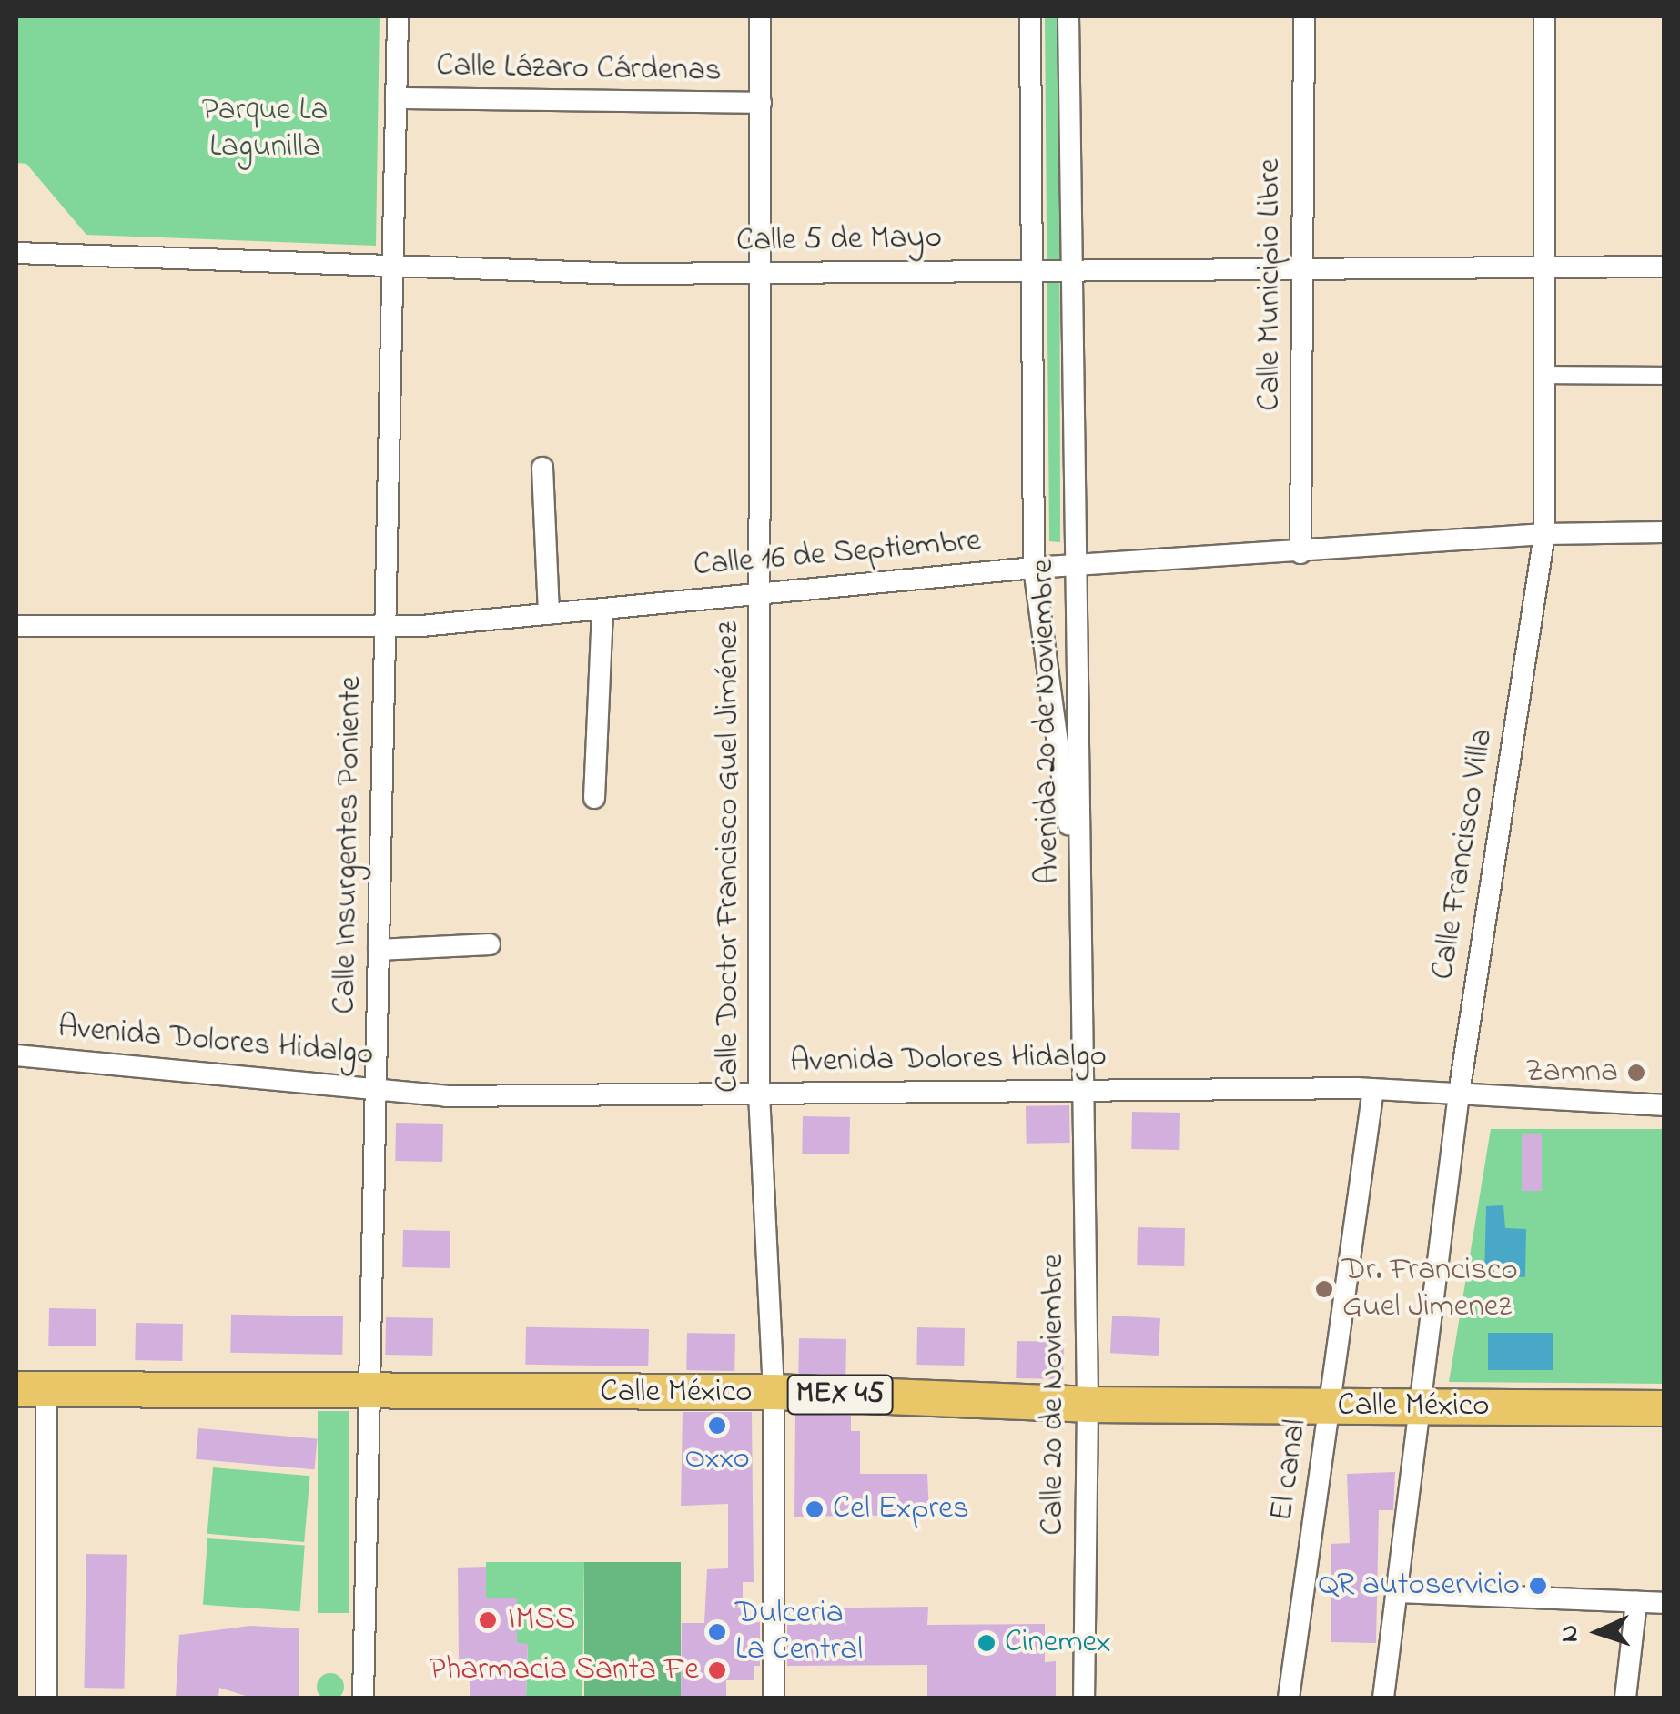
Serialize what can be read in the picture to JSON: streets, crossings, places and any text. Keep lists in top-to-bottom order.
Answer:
{
  "streets": {
    "main road": ["Calle México", "MEX 45"],
    "street": [
      "Calle Lázaro Cárdenas",
      "Calle 5 de Mayo",
      "Calle Municipio Libre",
      "Calle 16 de Septiembre",
      "Avenida 20 de Noviembre",
      "Calle Insurgentes Poniente",
      "Calle Francisco Villa",
      "Calle Doctor Francisco Guel Jiménez",
      "Avenida Dolores Hidalgo",
      "Calle 20 de Noviembre",
      "El canal"
    ]
  },
  "crossings": [
    ["Calle Lázaro Cárdenas", "Calle Insurgentes Poniente"],
    ["Calle Lázaro Cárdenas", "Calle Doctor Francisco Guel Jiménez"],
    ["Calle 5 de Mayo", "Calle Municipio Libre"],
    ["Calle 5 de Mayo", "Avenida 20 de Noviembre"],
    ["Calle 5 de Mayo", "Calle Insurgentes Poniente"],
    ["Calle 5 de Mayo", "Calle Francisco Villa"],
    ["Calle 5 de Mayo", "Calle Doctor Francisco Guel Jiménez"],
    ["Calle Municipio Libre", "Calle 16 de Septiembre"],
    ["Calle 16 de Septiembre", "Avenida 20 de Noviembre"],
    ["Calle 16 de Septiembre", "Calle Insurgentes Poniente"],
    ["Calle 16 de Septiembre", "Calle Francisco Villa"],
    ["Calle 16 de Septiembre", "Calle Doctor Francisco Guel Jiménez"],
    ["Avenida 20 de Noviembre", "Calle 20 de Noviembre"],
    ["Calle Insurgentes Poniente", "Avenida Dolores Hidalgo"],
    ["Calle Insurgentes Poniente", "Calle México"],
    ["Calle Francisco Villa", "Avenida Dolores Hidalgo"],
    ["Calle Francisco Villa", "Calle México"],
    ["Calle Doctor Francisco Guel Jiménez", "Avenida Dolores Hidalgo"],
    ["Calle Doctor Francisco Guel Jiménez", "Calle México"],
    ["Avenida Dolores Hidalgo", "Calle 20 de Noviembre"],
    ["Avenida Dolores Hidalgo", "El canal"],
    ["Calle México", "Calle 20 de Noviembre"],
    ["Calle México", "El canal"]
  ],
  "parks": ["Parque La Lagunilla"],
  "places": [
    "Zamna",
    "Dr. Francisco Guel Jimenez",
    "Oxxo",
    "Cel Expres",
    "QR autoservicio",
    "IMSS",
    "Dulceria La Central",
    "Cinemex",
    "Pharmacia Santa Fe"
  ],
  "north": "left"
}
